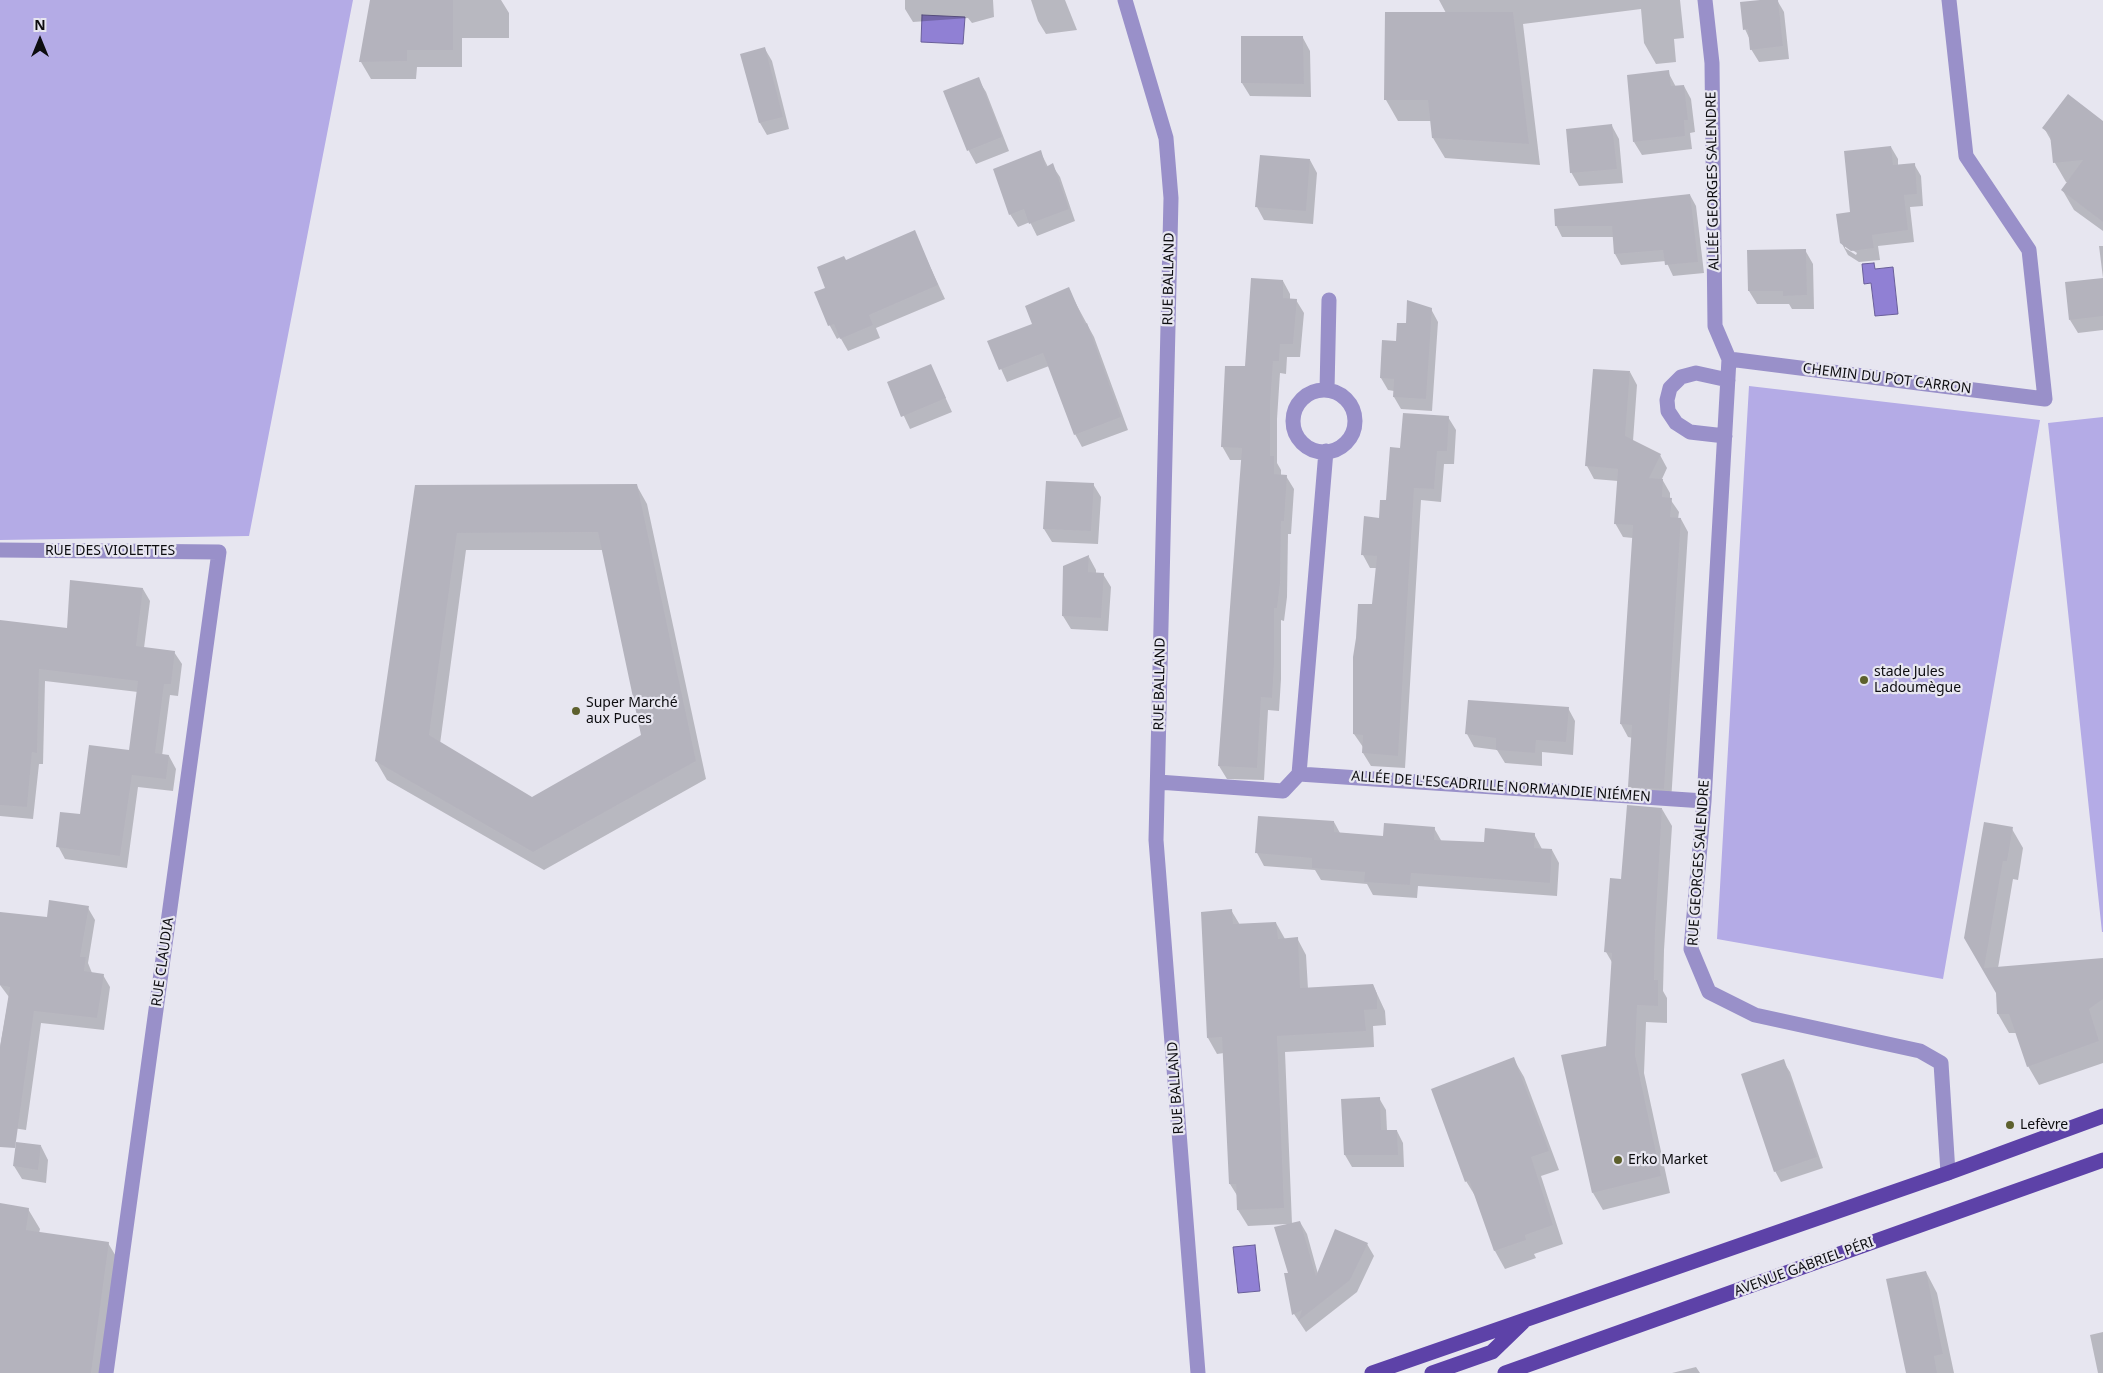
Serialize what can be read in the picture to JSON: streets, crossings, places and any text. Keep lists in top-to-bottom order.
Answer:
{
  "streets": {
    "main road": ["AVENUE GABRIEL PÉRI"],
    "street": [
      "ALLÉE GEORGES SALENDRE",
      "RUE BALLAND",
      "CHEMIN DU POT CARRON",
      "RUE DES VIOLETTES",
      "ALLÉE DE L'ESCADRILLE NORMANDIE NIÉMEN",
      "RUE GEORGES SALENDRE",
      "RUE CLAUDIA"
    ]
  },
  "crossings": [
    ["ALLÉE GEORGES SALENDRE", "CHEMIN DU POT CARRON"],
    ["ALLÉE GEORGES SALENDRE", "RUE GEORGES SALENDRE"],
    ["CHEMIN DU POT CARRON", "RUE GEORGES SALENDRE"],
    ["RUE DES VIOLETTES", "RUE CLAUDIA"],
    ["ALLÉE DE L'ESCADRILLE NORMANDIE NIÉMEN", "RUE GEORGES SALENDRE"]
  ],
  "places": [
    "stade Jules Ladoumègue",
    "Super Marché aux Puces",
    "Lefèvre",
    "Erko Market"
  ],
  "north": "top"
}
